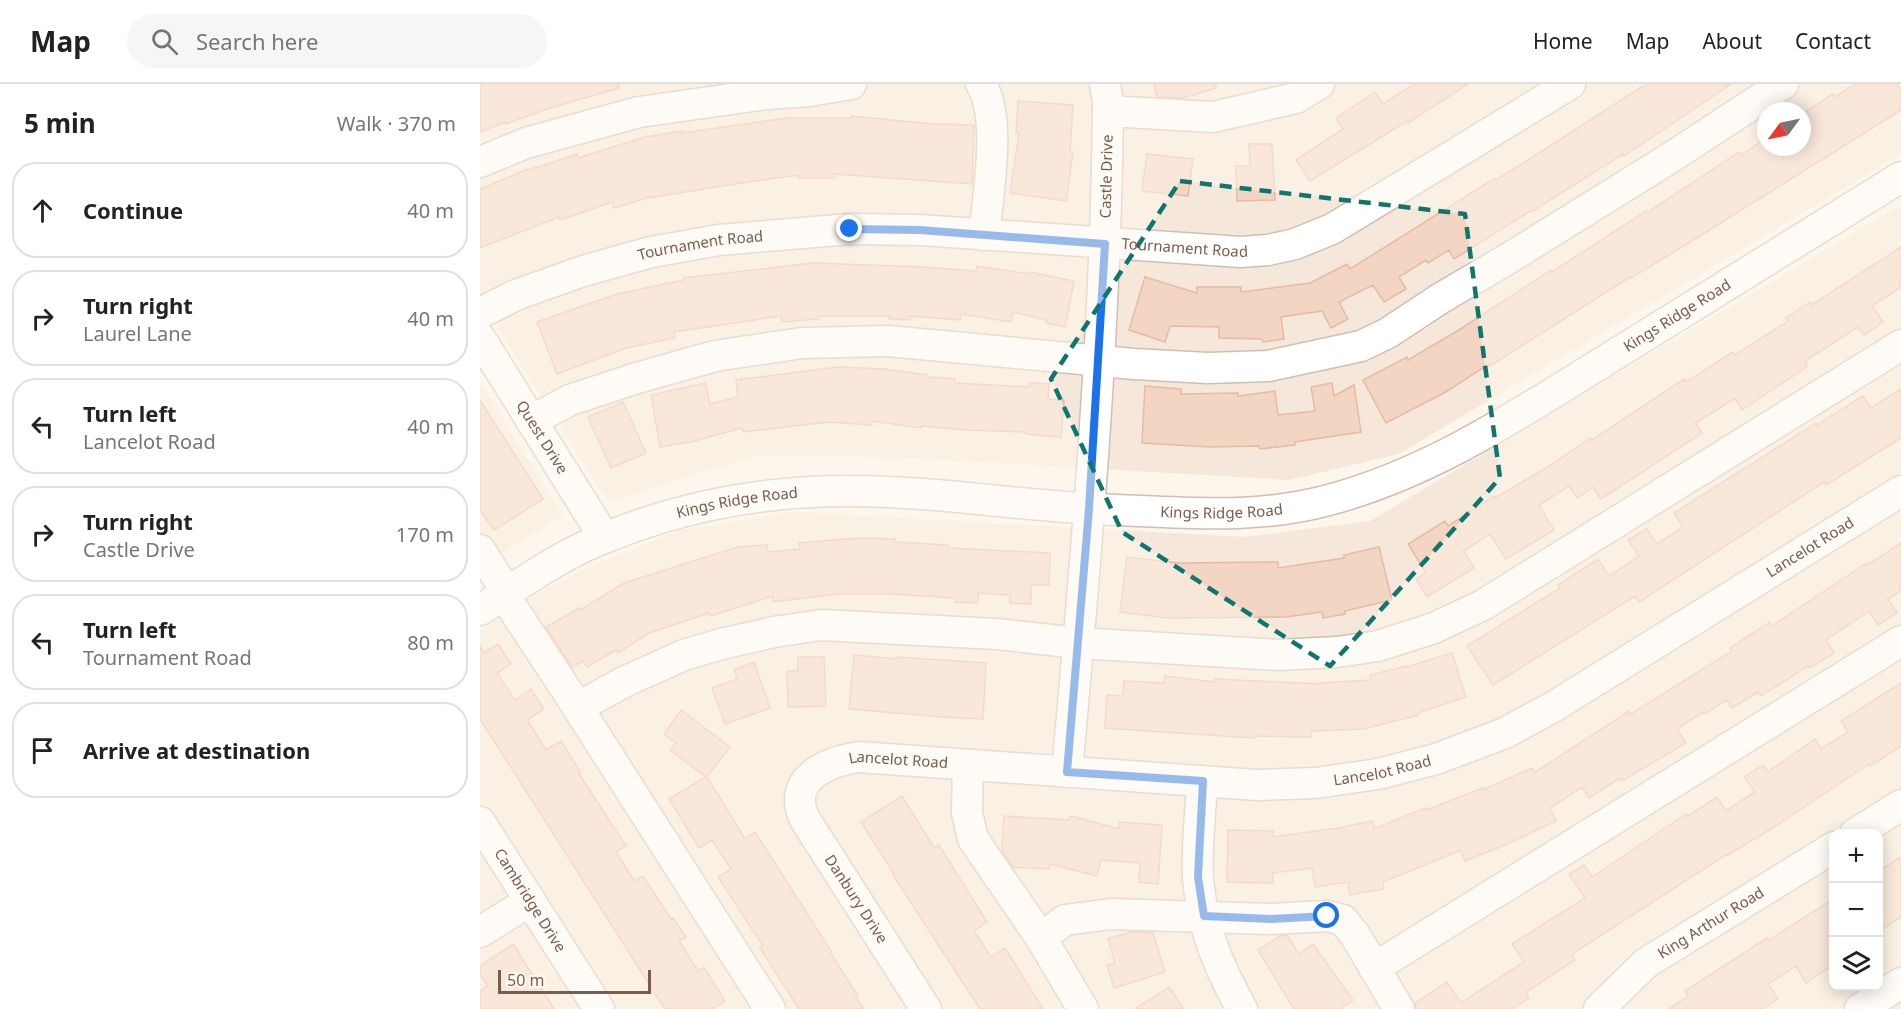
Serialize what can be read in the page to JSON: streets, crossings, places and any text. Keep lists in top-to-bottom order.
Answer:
{
  "streets": {
    "street": [
      "Castle Drive",
      "Tournament Road",
      "Kings Ridge Road",
      "Quest Drive",
      "Lancelot Road",
      "Danbury Drive",
      "Cambridge Drive",
      "King Arthur Road"
    ]
  },
  "crossings": [
    ["Castle Drive", "Tournament Road"],
    ["Castle Drive", "Kings Ridge Road"],
    ["Castle Drive", "Lancelot Road"],
    ["Kings Ridge Road", "Quest Drive"],
    ["Lancelot Road", "Danbury Drive"]
  ],
  "scale_bar": "50 m",
  "north": "bottom left",
  "page": {
    "header": "Map",
    "search": "Search here",
    "nav": [
      "Home",
      "Map",
      "About",
      "Contact"
    ],
    "heading": ["5 min", "Walk · 370 m"],
    "list": [
      ["Continue", "40 m"],
      ["Turn right", "Laurel Lane", "40 m"],
      ["Turn left", "Lancelot Road", "40 m"],
      ["Turn right", "Castle Drive", "170 m"],
      ["Turn left", "Tournament Road", "80 m"],
      "Arrive at destination"
    ],
    "map_buttons": ["+", "−"],
    "scale": "50 m"
  }
}
